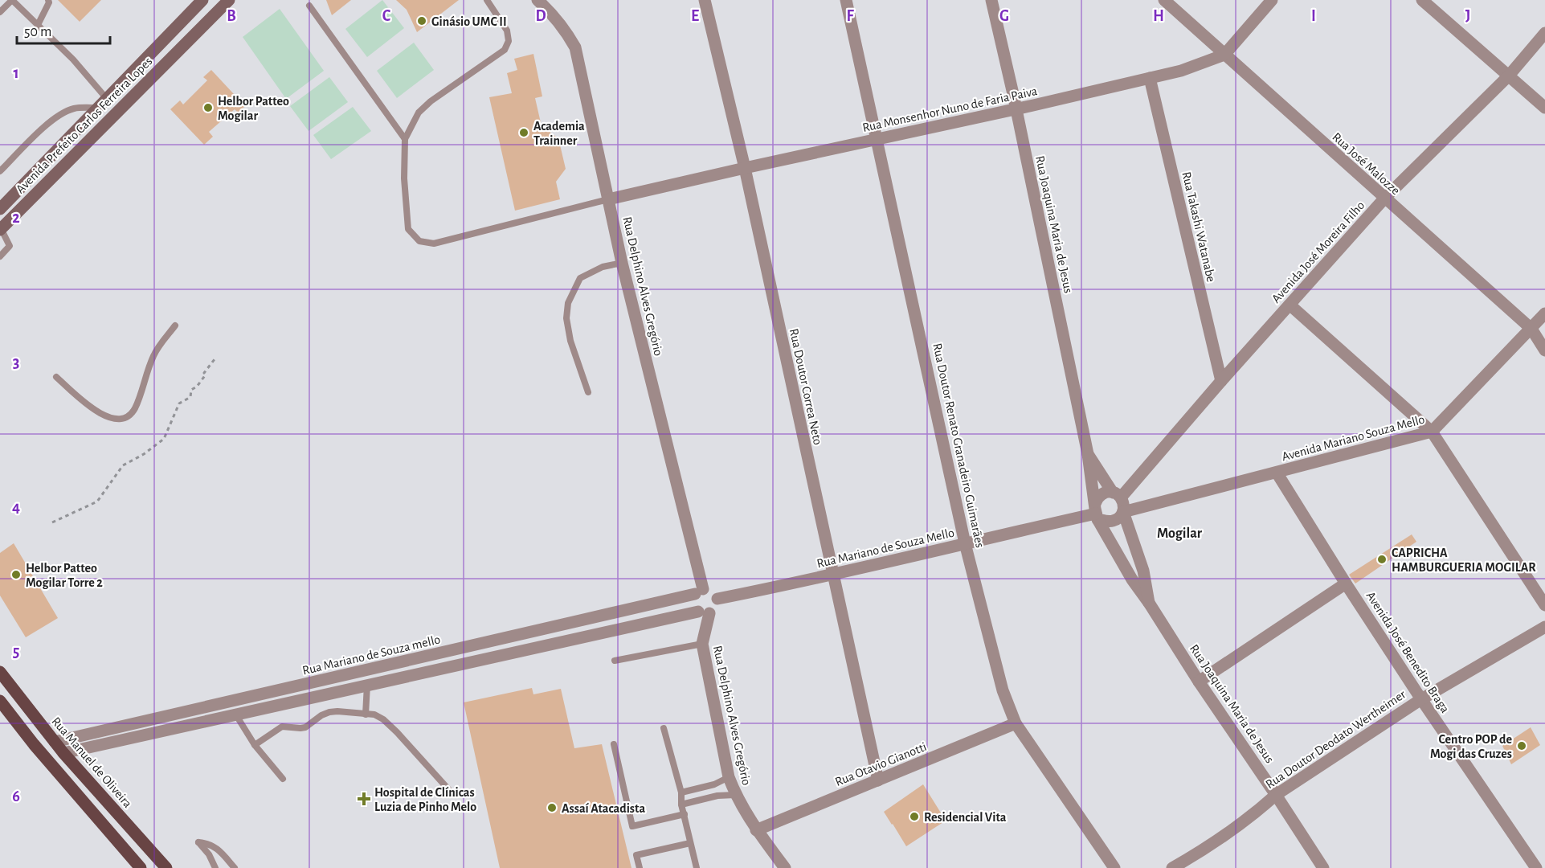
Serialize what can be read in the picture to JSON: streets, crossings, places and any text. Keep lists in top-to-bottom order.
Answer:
{
  "streets": {
    "main road": ["Avenida Prefeito Carlos Ferreira Lopes", "Rua Manuel de Oliveira"],
    "street": [
      "Rua Monsenhor Nuno de Faria Paiva",
      "Rua José Malozze",
      "Rua Joaquina Maria de Jesus",
      "Rua Takashi Watanabe",
      "Avenida José Moreira Filho",
      "Rua Delphino Alves Gregório",
      "Rua Doutor Correa Neto",
      "Avenida Mariano Souza Mello",
      "Rua Doutor Renato Granadeiro Guimarães",
      "Rua Mariano de Souza Mello",
      "Avenida José Benedito Braga",
      "Rua Mariano de Souza mello",
      "Rua Doutor Deodato Wertheimer",
      "Rua Otavio Gianotti"
    ]
  },
  "crossings": [
    ["Rua Monsenhor Nuno de Faria Paiva", "Rua José Malozze"],
    ["Rua Monsenhor Nuno de Faria Paiva", "Rua Joaquina Maria de Jesus"],
    ["Rua Monsenhor Nuno de Faria Paiva", "Rua Takashi Watanabe"],
    ["Rua Monsenhor Nuno de Faria Paiva", "Rua Delphino Alves Gregório"],
    ["Rua Monsenhor Nuno de Faria Paiva", "Rua Doutor Correa Neto"],
    ["Rua Monsenhor Nuno de Faria Paiva", "Rua Doutor Renato Granadeiro Guimarães"],
    ["Rua José Malozze", "Avenida José Moreira Filho"],
    ["Rua José Malozze", "Avenida Mariano Souza Mello"],
    ["Rua Joaquina Maria de Jesus", "Avenida José Moreira Filho"],
    ["Rua Joaquina Maria de Jesus", "Avenida Mariano Souza Mello"],
    ["Rua Joaquina Maria de Jesus", "Rua Mariano de Souza Mello"],
    ["Rua Joaquina Maria de Jesus", "Rua Doutor Deodato Wertheimer"],
    ["Rua Takashi Watanabe", "Avenida José Moreira Filho"],
    ["Avenida José Moreira Filho", "Avenida Mariano Souza Mello"],
    ["Avenida José Moreira Filho", "Rua Mariano de Souza Mello"],
    ["Rua Delphino Alves Gregório", "Rua Mariano de Souza Mello"],
    ["Rua Delphino Alves Gregório", "Rua Mariano de Souza mello"],
    ["Rua Delphino Alves Gregório", "Rua Otavio Gianotti"],
    ["Rua Doutor Correa Neto", "Rua Mariano de Souza Mello"],
    ["Rua Doutor Correa Neto", "Rua Otavio Gianotti"],
    ["Avenida Mariano Souza Mello", "Rua Mariano de Souza Mello"],
    ["Avenida Mariano Souza Mello", "Avenida José Benedito Braga"],
    ["Rua Doutor Renato Granadeiro Guimarães", "Rua Mariano de Souza Mello"],
    ["Rua Doutor Renato Granadeiro Guimarães", "Rua Otavio Gianotti"],
    ["Rua Mariano de Souza Mello", "Rua Mariano de Souza mello"],
    ["Avenida José Benedito Braga", "Rua Doutor Deodato Wertheimer"],
    ["Rua Mariano de Souza mello", "Rua Manuel de Oliveira"]
  ],
  "districts": ["Mogilar"],
  "places": {
    "other": [
      "Ginásio UMC II",
      "Helbor Patteo Mogilar",
      "Academia Trainner",
      "CAPRICHA HAMBURGUERIA MOGILAR",
      "Helbor Patteo Mogilar Torre 2",
      "Centro POP de Mogi das Cruzes",
      "Assaí Atacadista",
      "Residencial Vita"
    ],
    "health": ["Hospital de Clínicas Luzia de Pinho Melo"]
  },
  "scale_bar": "50 m",
  "grid": {
    "columns": [
      "B",
      "C",
      "D",
      "E",
      "F",
      "G",
      "H",
      "I",
      "J"
    ],
    "rows": [
      "1",
      "2",
      "3",
      "4",
      "5",
      "6"
    ]
  }
}
